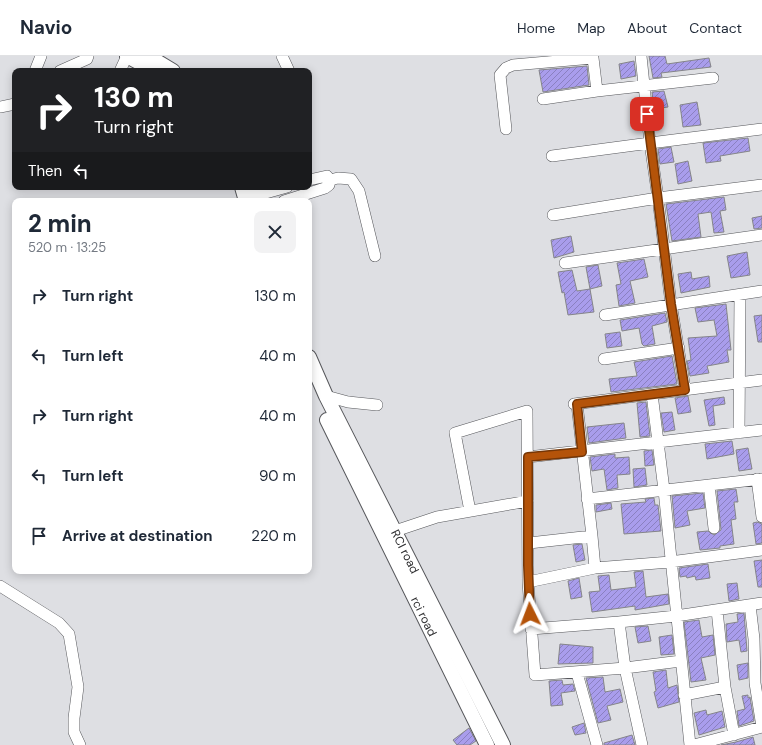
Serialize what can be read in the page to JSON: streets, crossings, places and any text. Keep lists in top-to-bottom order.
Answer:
{
  "streets": {
    "main road": ["RCI road", "rci road"]
  },
  "crossings": [
    ["RCI road", "rci road"]
  ],
  "page": {
    "header": "Navio",
    "nav": [
      "Home",
      "Map",
      "About",
      "Contact"
    ],
    "turn": ["130 m", "Turn right"],
    "then": "Then",
    "heading": ["2 min", "520 m · 13:25"],
    "list": [
      {
        "name": "Turn right",
        "value": "130 m"
      },
      {
        "name": "Turn left",
        "value": "40 m"
      },
      {
        "name": "Turn right",
        "value": "40 m"
      },
      {
        "name": "Turn left",
        "value": "90 m"
      },
      {
        "name": "Arrive at destination",
        "value": "220 m"
      }
    ]
  }
}
